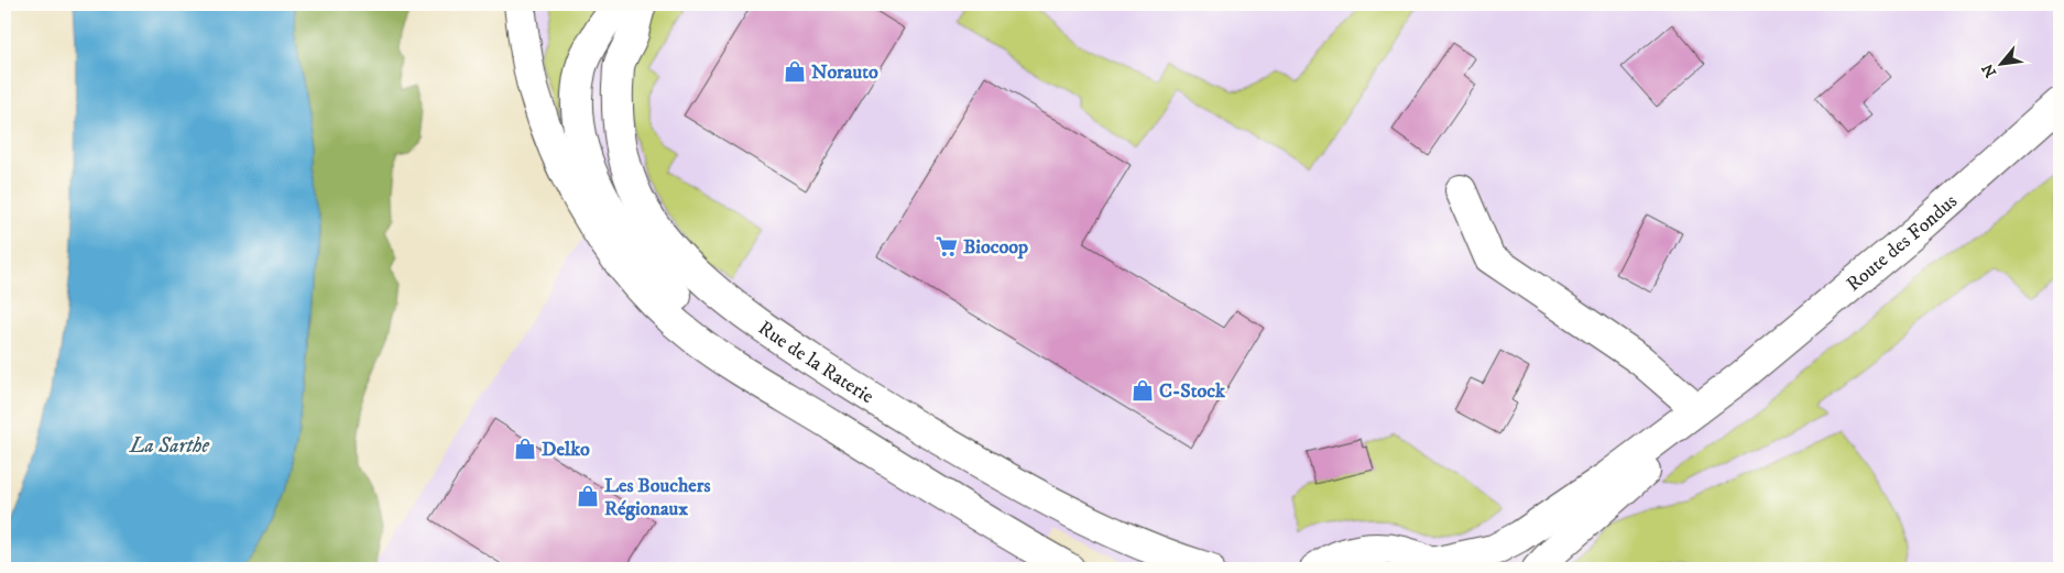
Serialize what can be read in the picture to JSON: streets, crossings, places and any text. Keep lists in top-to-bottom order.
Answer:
{
  "streets": {
    "street": ["Route des Fondus", "Rue de la Raterie"]
  },
  "water": ["La Sarthe"],
  "places": {
    "shop": [
      "Norauto",
      "C-Stock",
      "Delko",
      "Les Bouchers Régionaux"
    ],
    "supermarket": ["Biocoop"]
  },
  "north": "bottom left"
}
